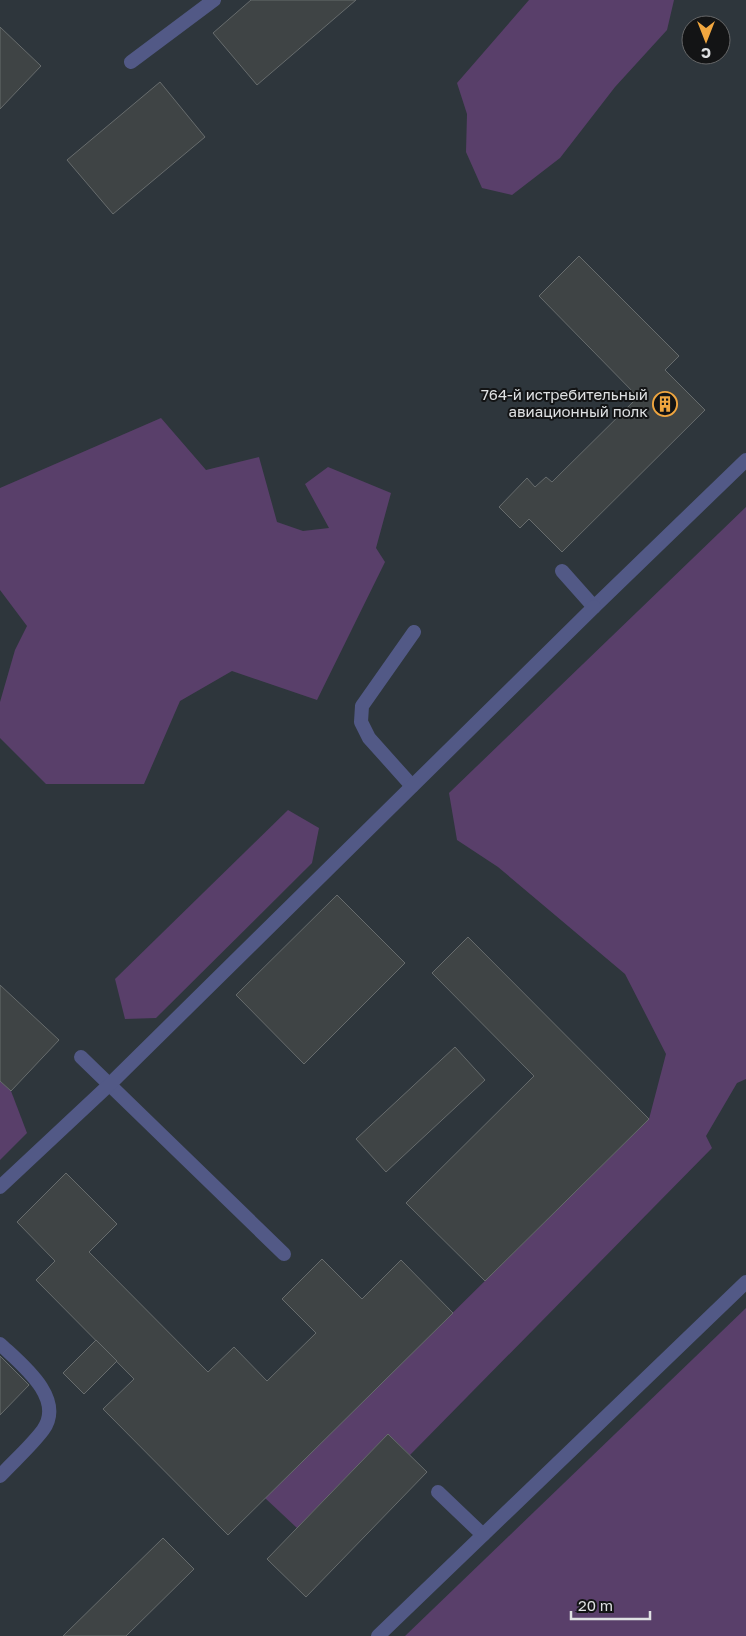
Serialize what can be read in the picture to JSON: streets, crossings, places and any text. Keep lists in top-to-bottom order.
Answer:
{
  "places": {
    "building": ["764-й истребительный авиационный полк"]
  },
  "scale_bar": "20 m",
  "north": "bottom"
}
